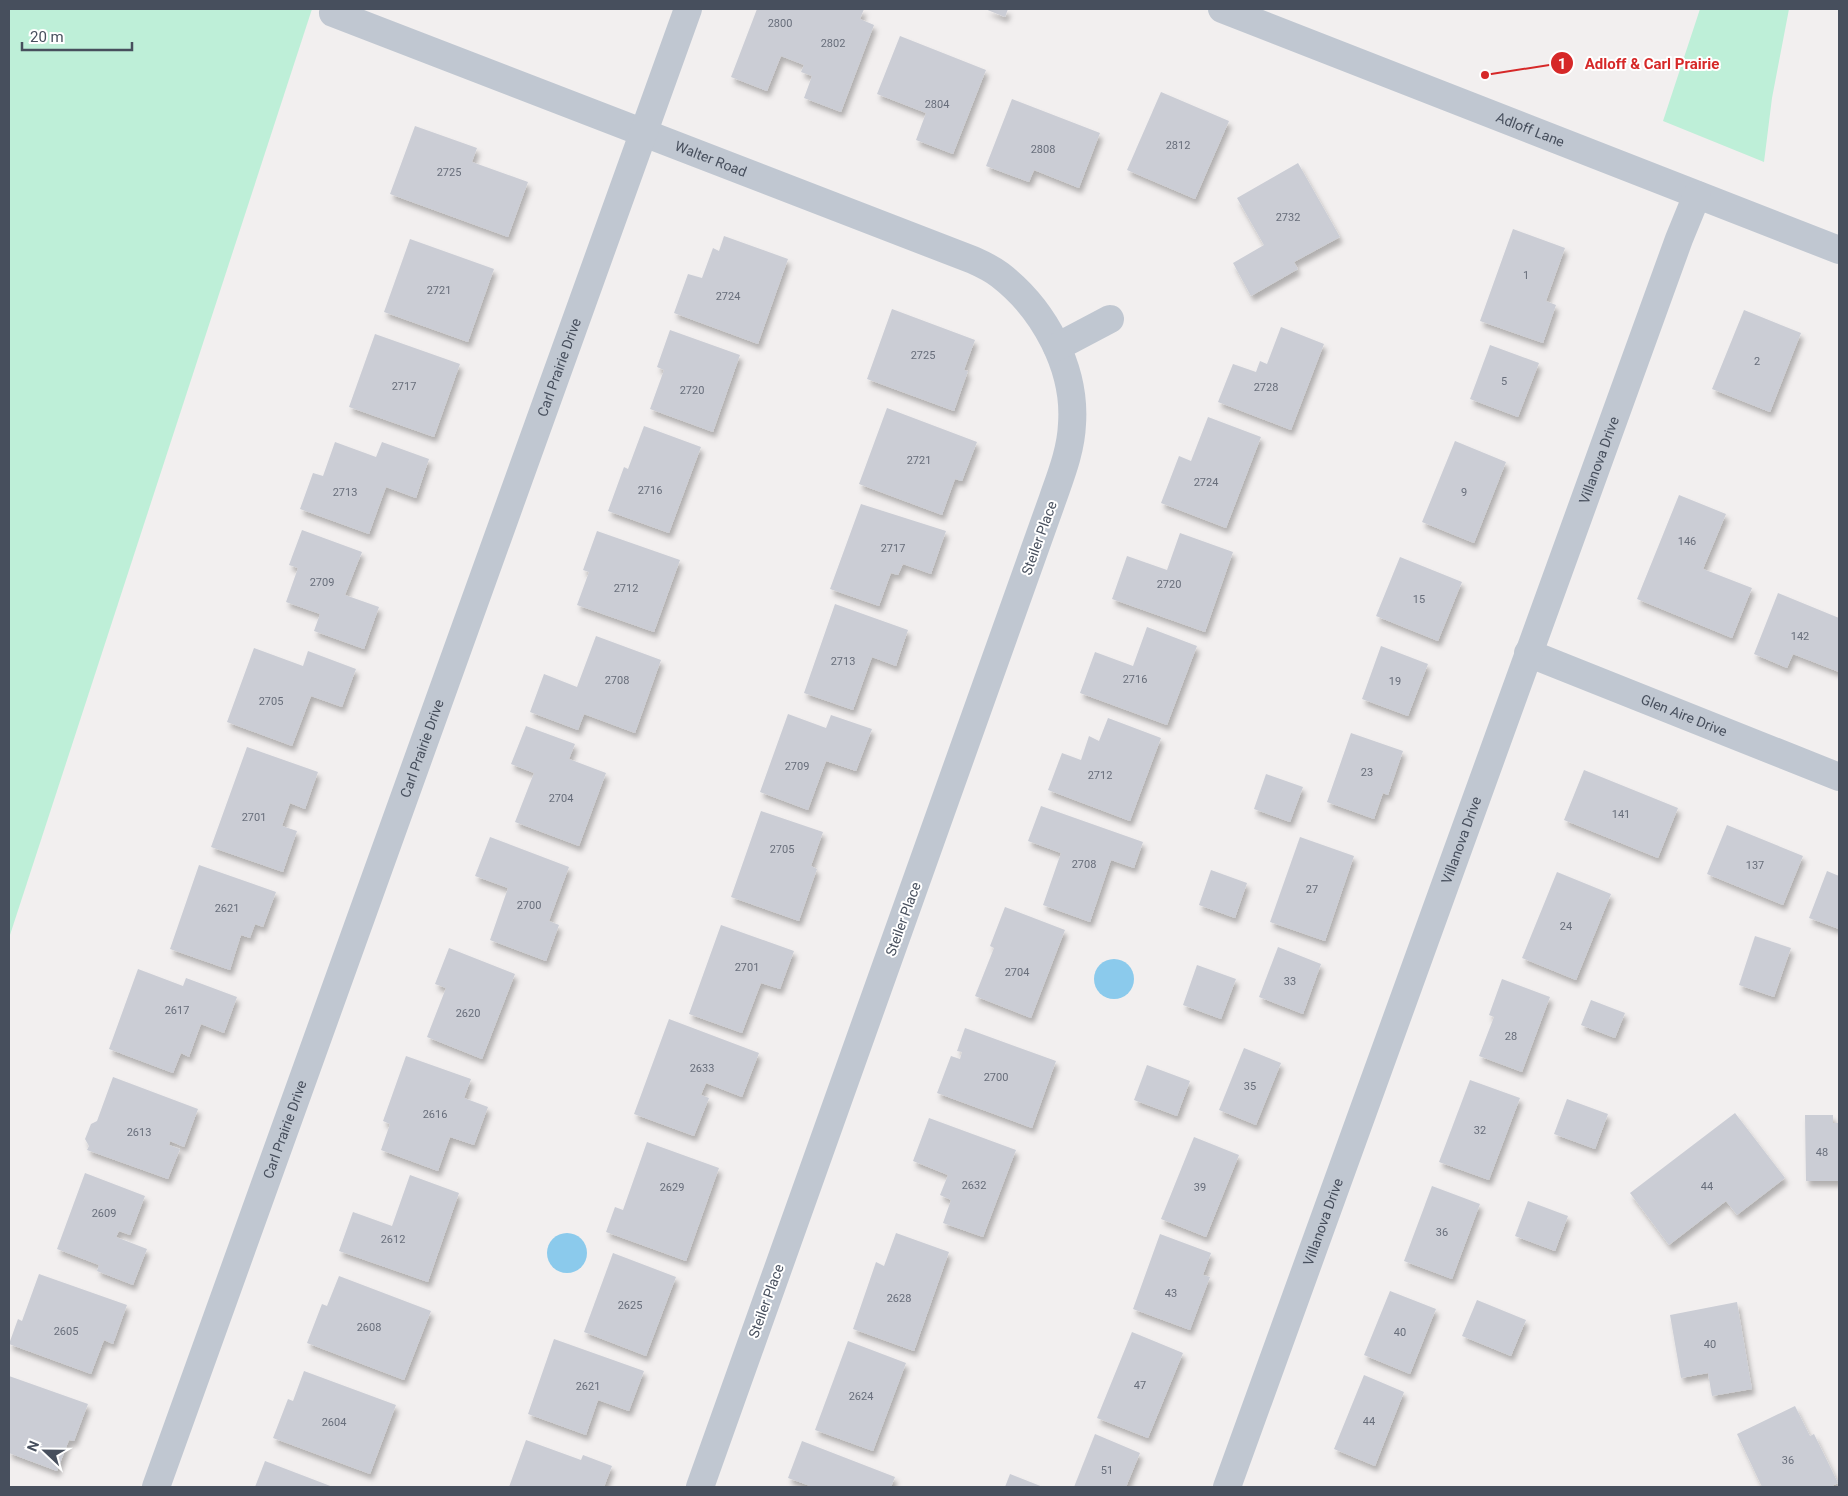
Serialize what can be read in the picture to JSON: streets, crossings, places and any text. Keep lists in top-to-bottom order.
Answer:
{
  "streets": {
    "street": [
      "Adloff Lane",
      "Walter Road",
      "Carl Prairie Drive",
      "Villanova Drive",
      "Steiler Place",
      "Glen Aire Drive"
    ]
  },
  "crossings": [
    ["Adloff Lane", "Villanova Drive"],
    ["Walter Road", "Carl Prairie Drive"],
    ["Walter Road", "Steiler Place"],
    ["Villanova Drive", "Glen Aire Drive"]
  ],
  "places": ["Adloff & Carl Prairie"],
  "house_numbers": [
    "2800",
    "2802",
    "2804",
    "2812",
    "2808",
    "2725",
    "2732",
    "1",
    "2721",
    "2724",
    "2725",
    "2",
    "5",
    "2717",
    "2728",
    "2720",
    "2721",
    "2724",
    "2716",
    "2713",
    "9",
    "146",
    "2717",
    "2709",
    "2720",
    "2712",
    "15",
    "142",
    "2713",
    "2716",
    "2708",
    "19",
    "2705",
    "2709",
    "23",
    "2712",
    "2704",
    "141",
    "2701",
    "2705",
    "2708",
    "137",
    "27",
    "2700",
    "2621",
    "24",
    "2701",
    "2704",
    "33",
    "2617",
    "2620",
    "28",
    "2633",
    "2700",
    "35",
    "2616",
    "32",
    "2613",
    "48",
    "2632",
    "44",
    "2629",
    "39",
    "2609",
    "36",
    "2612",
    "43",
    "2628",
    "2625",
    "2608",
    "2605",
    "40",
    "40",
    "47",
    "2621",
    "2624",
    "44",
    "2604",
    "36",
    "51"
  ],
  "scale_bar": "20 m",
  "north": "left"
}
